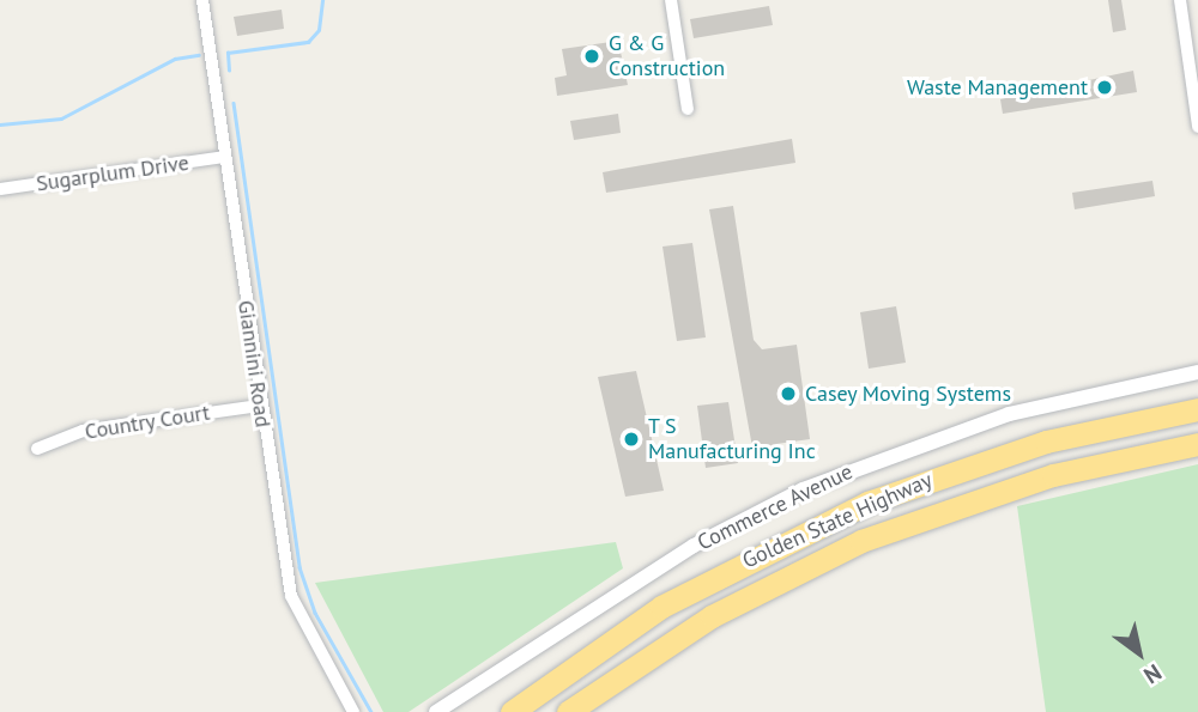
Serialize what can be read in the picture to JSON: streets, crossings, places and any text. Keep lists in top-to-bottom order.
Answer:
{
  "streets": {
    "highway": ["Golden State Highway"],
    "street": [
      "Sugarplum Drive",
      "Giannini Road",
      "Country Court",
      "Commerce Avenue"
    ]
  },
  "crossings": [
    ["Sugarplum Drive", "Giannini Road"],
    ["Giannini Road", "Country Court"]
  ],
  "places": [
    "G & G Construction",
    "Waste Management",
    "Casey Moving Systems",
    "T S Manufacturing Inc"
  ],
  "north": "bottom right"
}
